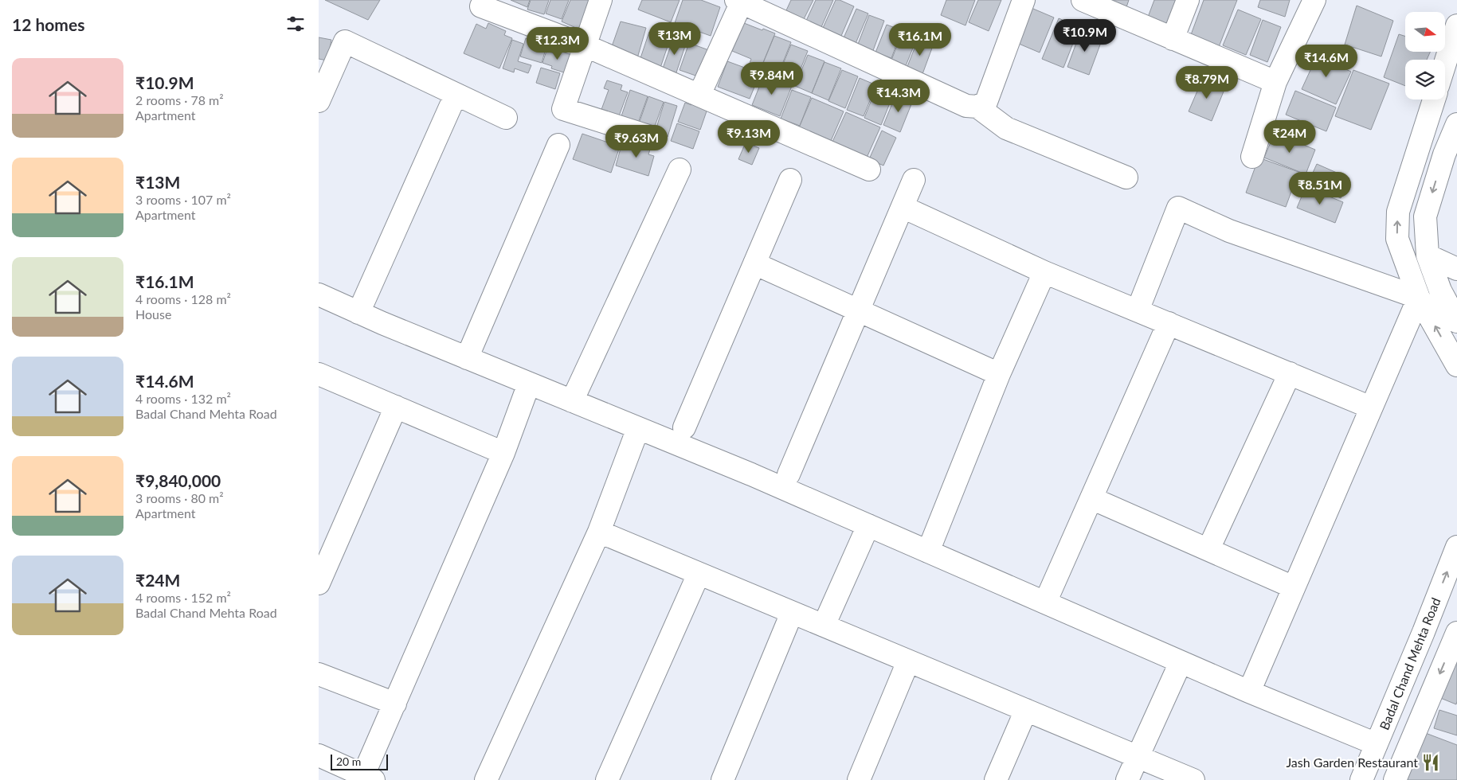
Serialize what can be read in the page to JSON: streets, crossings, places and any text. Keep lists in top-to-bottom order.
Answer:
{
  "streets": {
    "street": ["Badal Chand Mehta Road"]
  },
  "places": {
    "restaurant": ["Jash Garden Restaurant"]
  },
  "scale_bar": "20 m",
  "north": "right",
  "page": {
    "heading": "12 homes",
    "price": [
      "₹10.9M",
      "₹13M",
      "₹16.1M",
      "₹12.3M",
      "₹14.6M",
      "₹9.84M",
      "₹8.79M",
      "₹14.3M",
      "₹9.13M",
      "₹24M",
      "₹9.63M",
      "₹8.51M"
    ],
    "list": [
      {
        "name": "₹10.9M",
        "note": "2 rooms · 78 m² · Apartment"
      },
      {
        "name": "₹13M",
        "note": "3 rooms · 107 m² · Apartment"
      },
      {
        "name": "₹16.1M",
        "note": "4 rooms · 128 m² · House"
      },
      {
        "name": "₹14.6M",
        "note": "4 rooms · 132 m² · Badal Chand Mehta Road"
      },
      {
        "name": "₹9,840,000",
        "note": "3 rooms · 80 m² · Apartment"
      },
      {
        "name": "₹24M",
        "note": "4 rooms · 152 m² · Badal Chand Mehta Road"
      }
    ],
    "scale": "20 m"
  }
}
